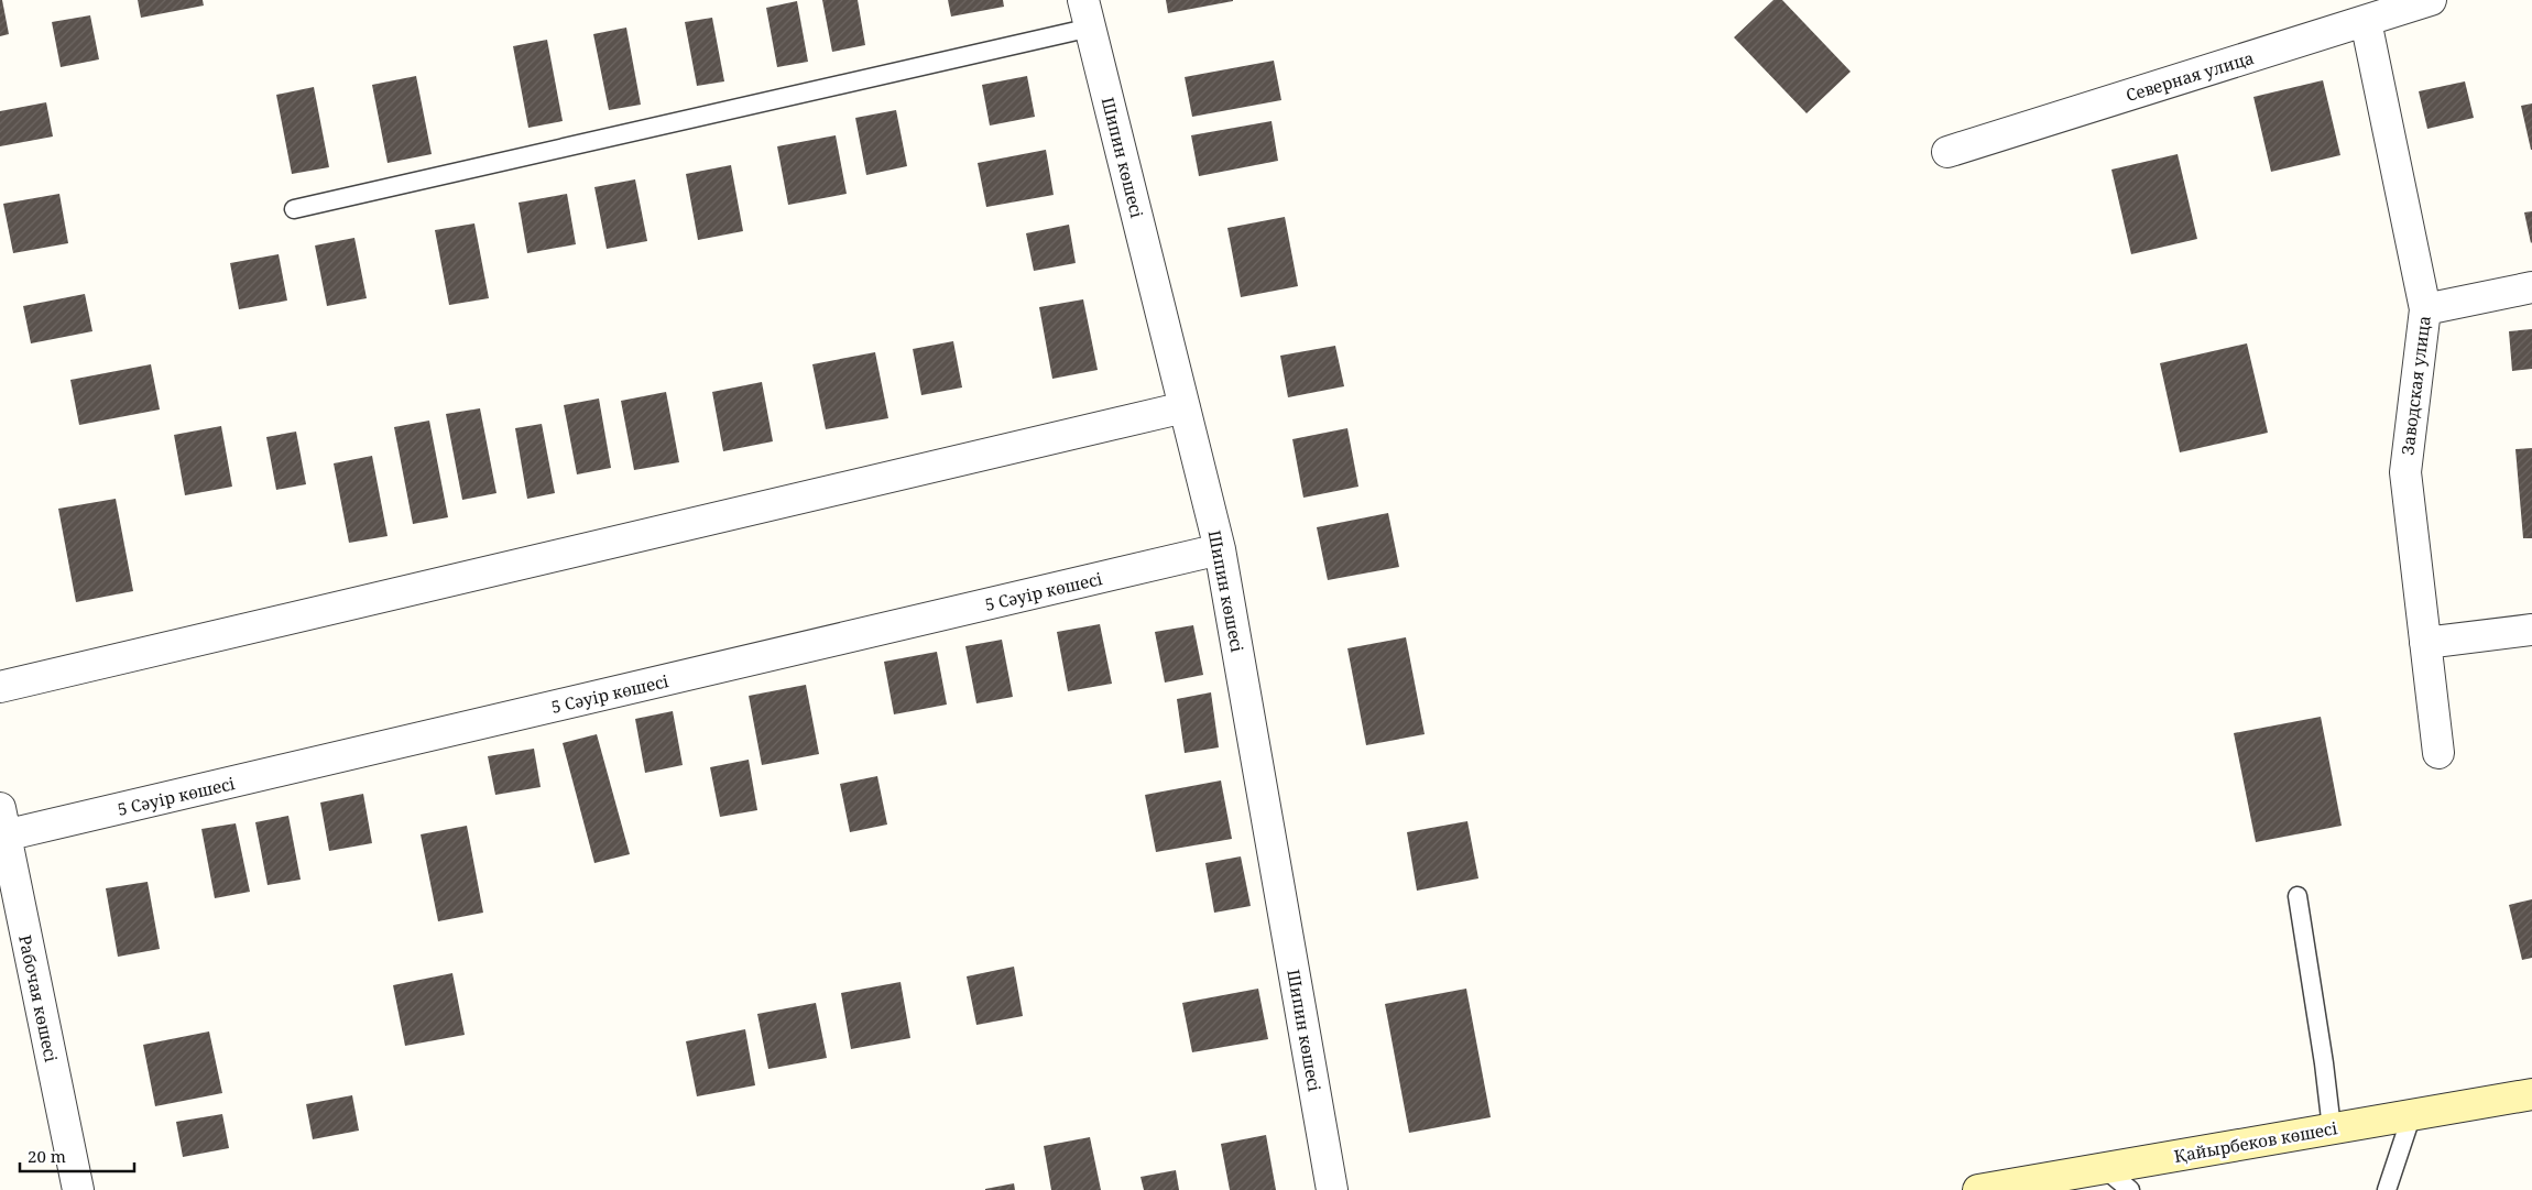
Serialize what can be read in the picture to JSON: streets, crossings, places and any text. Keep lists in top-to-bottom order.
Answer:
{
  "streets": {
    "main road": ["Қайырбеков көшесі"],
    "street": [
      "Северная улица",
      "Шипин көшесі",
      "Заводская улица",
      "5 Сәуір көшесі",
      "Рабочая көшесі"
    ]
  },
  "crossings": [
    ["Северная улица", "Заводская улица"],
    ["Шипин көшесі", "5 Сәуір көшесі"],
    ["5 Сәуір көшесі", "Рабочая көшесі"]
  ],
  "scale_bar": "20 m"
}
